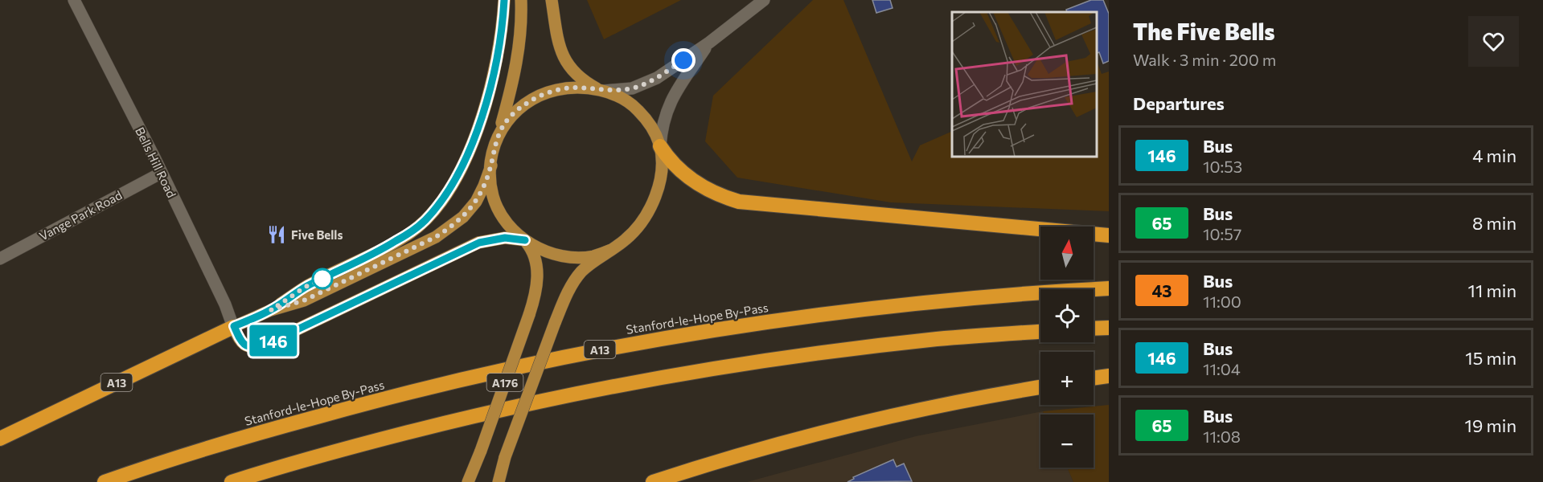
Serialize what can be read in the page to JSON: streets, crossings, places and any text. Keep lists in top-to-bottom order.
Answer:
{
  "streets": {
    "highway": ["Stanford-le-Hope By-Pass", "A13"],
    "main road": ["A176"],
    "street": ["Bells Hill Road", "Vange Park Road"]
  },
  "crossings": [
    ["Bells Hill Road", "Vange Park Road"],
    ["Bells Hill Road", "A13"],
    ["A13", "A176"]
  ],
  "places": {
    "restaurant": ["Five Bells"]
  },
  "lines": ["bus line 146"],
  "north": "top",
  "page": {
    "on_map": "146",
    "heading": [
      ["The Five Bells", "Walk · 3 min · 200 m"],
      "Departures"
    ],
    "list": [
      {
        "mark": "146",
        "name": "Bus",
        "note": "10:53",
        "value": "4 min"
      },
      {
        "mark": "65",
        "name": "Bus",
        "note": "10:57",
        "value": "8 min"
      },
      {
        "mark": "43",
        "name": "Bus",
        "note": "11:00",
        "value": "11 min"
      },
      {
        "mark": "146",
        "name": "Bus",
        "note": "11:04",
        "value": "15 min"
      },
      {
        "mark": "65",
        "name": "Bus",
        "note": "11:08",
        "value": "19 min"
      }
    ],
    "map_buttons": ["+", "−"]
  }
}
